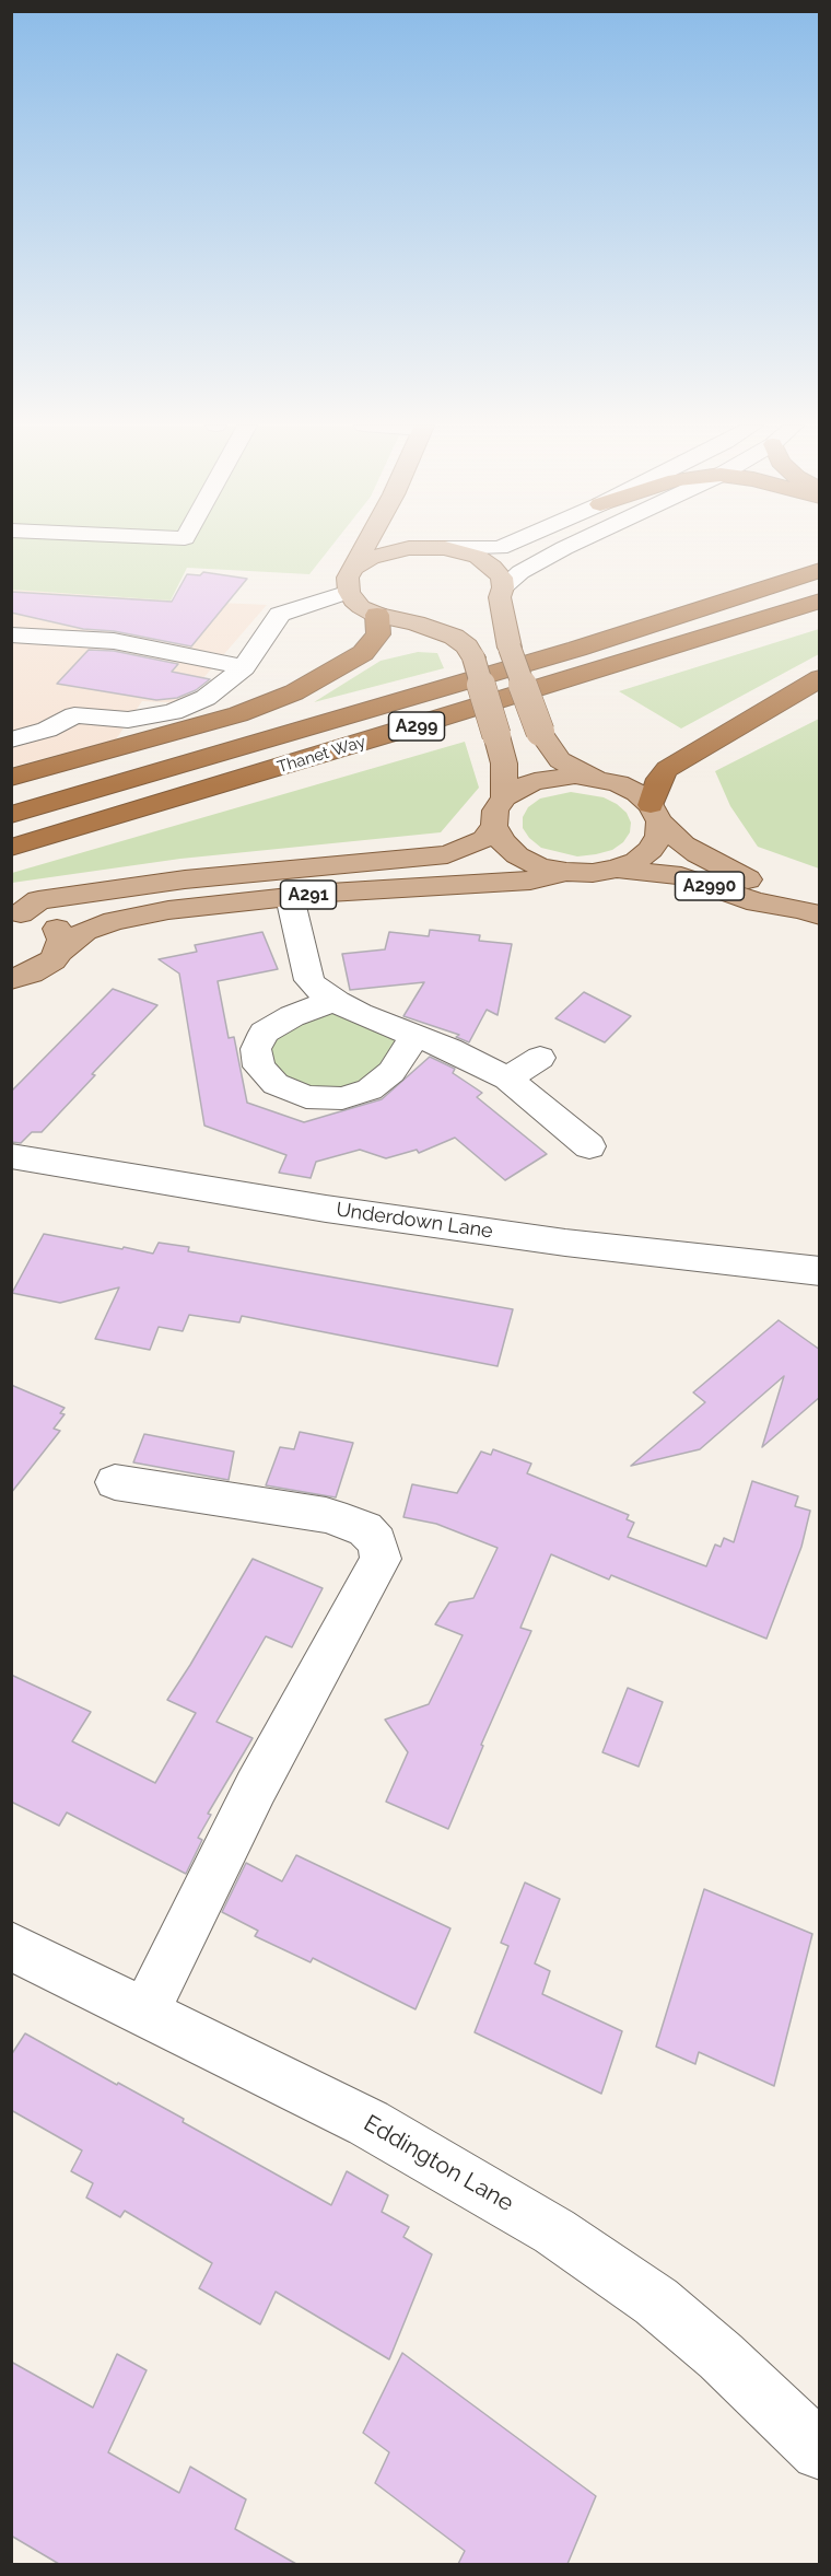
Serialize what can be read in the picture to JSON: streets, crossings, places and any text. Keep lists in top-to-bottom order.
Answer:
{
  "streets": {
    "highway": ["A299", "Thanet Way"],
    "main road": ["A2990", "A291"],
    "street": ["Underdown Lane", "Eddington Lane"]
  },
  "crossings": [
    ["A2990", "A291"]
  ]
}
